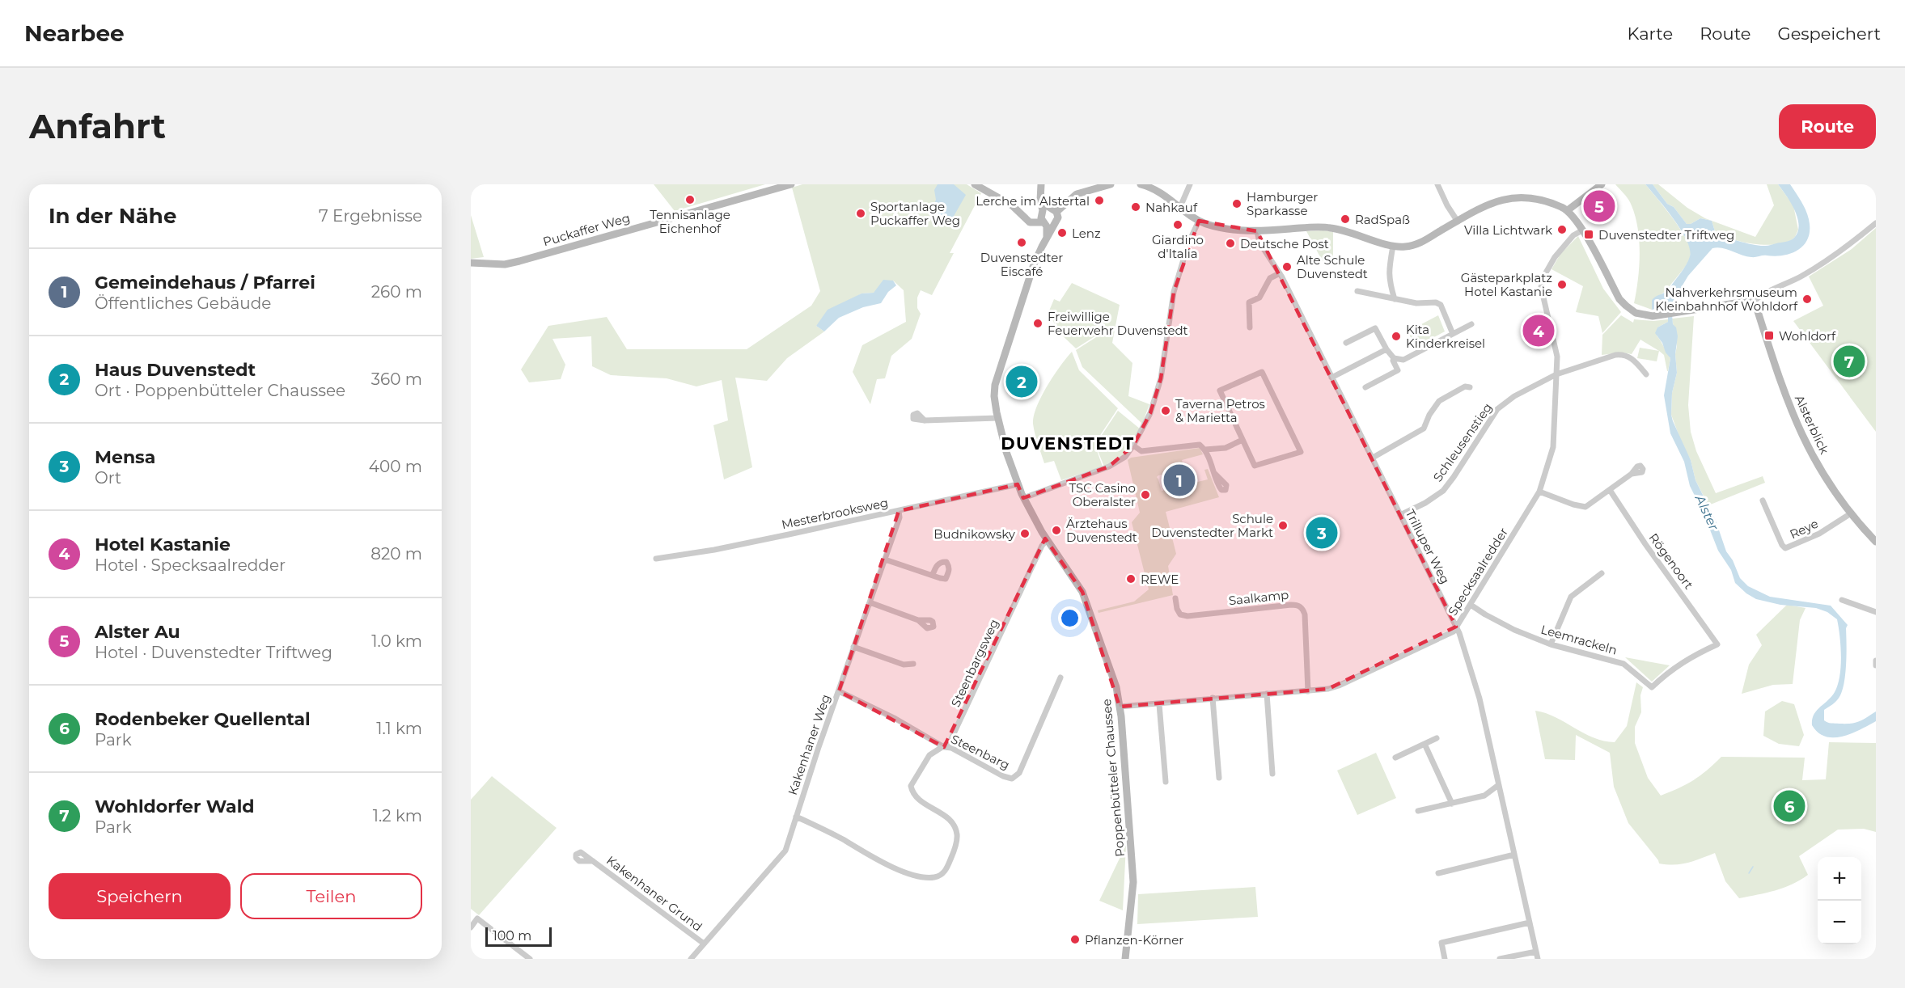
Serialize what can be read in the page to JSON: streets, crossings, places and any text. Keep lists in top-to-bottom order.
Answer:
{
  "streets": {
    "street": [
      "Puckaffer Weg",
      "Alsterblick",
      "Schleusenstieg",
      "Mesterbrooksweg",
      "Reye",
      "Trilluper Weg",
      "Rögenoort",
      "Specksaalredder",
      "Saalkamp",
      "Leemrackeln",
      "Steenbargsweg",
      "Kakenhaner Weg",
      "Steenbarg",
      "Poppenbütteler Chaussee",
      "Kakenhaner Grund"
    ]
  },
  "crossings": [
    ["Alsterblick", "Reye"],
    ["Schleusenstieg", "Trilluper Weg"],
    ["Schleusenstieg", "Specksaalredder"],
    ["Mesterbrooksweg", "Kakenhaner Weg"],
    ["Mesterbrooksweg", "Poppenbütteler Chaussee"],
    ["Trilluper Weg", "Specksaalredder"],
    ["Rögenoort", "Leemrackeln"],
    ["Specksaalredder", "Saalkamp"],
    ["Specksaalredder", "Leemrackeln"],
    ["Specksaalredder", "Poppenbütteler Chaussee"],
    ["Steenbargsweg", "Kakenhaner Weg"],
    ["Steenbargsweg", "Steenbarg"],
    ["Steenbargsweg", "Poppenbütteler Chaussee"],
    ["Kakenhaner Weg", "Steenbarg"],
    ["Kakenhaner Weg", "Kakenhaner Grund"]
  ],
  "districts": ["DUVENSTEDT"],
  "water": ["Alster"],
  "places": {
    "other": [
      "Tennisanlage Eichenhof",
      "Lerche im Alstertal",
      "Hamburger Sparkasse",
      "Nahkauf",
      "Sportanlage Puckaffer Weg",
      "RadSpaß",
      "Giardino d'Italia",
      "Villa Lichtwark",
      "Lenz",
      "Duvenstedter Eiscafé",
      "Deutsche Post",
      "Alte Schule Duvenstedt",
      "Gästeparkplatz Hotel Kastanie",
      "Nahverkehrsmuseum Kleinbahnhof Wohldorf",
      "Freiwillige Feuerwehr Duvenstedt",
      "Kita Kinderkreisel",
      "Taverna Petros & Marietta",
      "TSC Casino Oberalster",
      "Schule Duvenstedter Markt",
      "Ärztehaus Duvenstedt",
      "Budnikowsky",
      "REWE",
      "Pflanzen-Körner"
    ],
    "transit": ["Duvenstedter Triftweg", "Wohldorf"]
  },
  "scale_bar": "100 m",
  "page": {
    "header": "Nearbee",
    "nav": ["Karte", "Route", "Gespeichert"],
    "buttons": [
      "Route",
      ["Speichern", "Teilen"]
    ],
    "title": "Anfahrt",
    "heading": ["In der Nähe", "7 Ergebnisse"],
    "pins": [
      "5",
      "4",
      "7",
      "2",
      "1",
      "3",
      "6"
    ],
    "list": [
      {
        "mark": "1",
        "name": "Gemeindehaus / Pfarrei",
        "note": "Öffentliches Gebäude",
        "value": "260 m"
      },
      {
        "mark": "2",
        "name": "Haus Duvenstedt",
        "note": "Ort · Poppenbütteler Chaussee",
        "value": "360 m"
      },
      {
        "mark": "3",
        "name": "Mensa",
        "note": "Ort",
        "value": "400 m"
      },
      {
        "mark": "4",
        "name": "Hotel Kastanie",
        "note": "Hotel · Specksaalredder",
        "value": "820 m"
      },
      {
        "mark": "5",
        "name": "Alster Au",
        "note": "Hotel · Duvenstedter Triftweg",
        "value": "1.0 km"
      },
      {
        "mark": "6",
        "name": "Rodenbeker Quellental",
        "note": "Park",
        "value": "1.1 km"
      },
      {
        "mark": "7",
        "name": "Wohldorfer Wald",
        "note": "Park",
        "value": "1.2 km"
      }
    ],
    "map_buttons": ["+", "−"],
    "scale": "100 m"
  }
}
